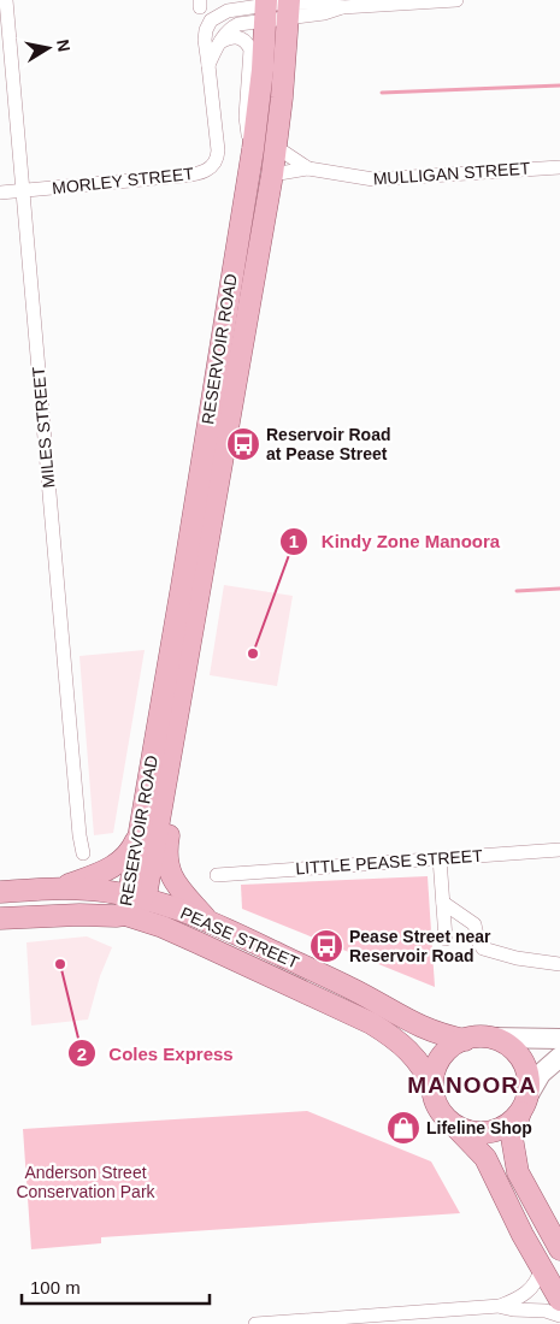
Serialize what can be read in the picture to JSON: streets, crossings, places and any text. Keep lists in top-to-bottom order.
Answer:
{
  "streets": {
    "main road": ["RESERVOIR ROAD", "PEASE STREET"],
    "street": [
      "MULLIGAN STREET",
      "MORLEY STREET",
      "MILES STREET",
      "LITTLE PEASE STREET"
    ]
  },
  "crossings": [
    ["MULLIGAN STREET", "RESERVOIR ROAD"],
    ["MORLEY STREET", "RESERVOIR ROAD"],
    ["MORLEY STREET", "MILES STREET"],
    ["RESERVOIR ROAD", "PEASE STREET"]
  ],
  "districts": ["MANOORA"],
  "parks": ["Anderson Street Conservation Park"],
  "places": {
    "bus stop": ["Reservoir Road at Pease Street", "Pease Street near Reservoir Road"],
    "other": ["Kindy Zone Manoora", "Coles Express"],
    "shop": ["Lifeline Shop"]
  },
  "scale_bar": "100 m",
  "north": "right"
}
